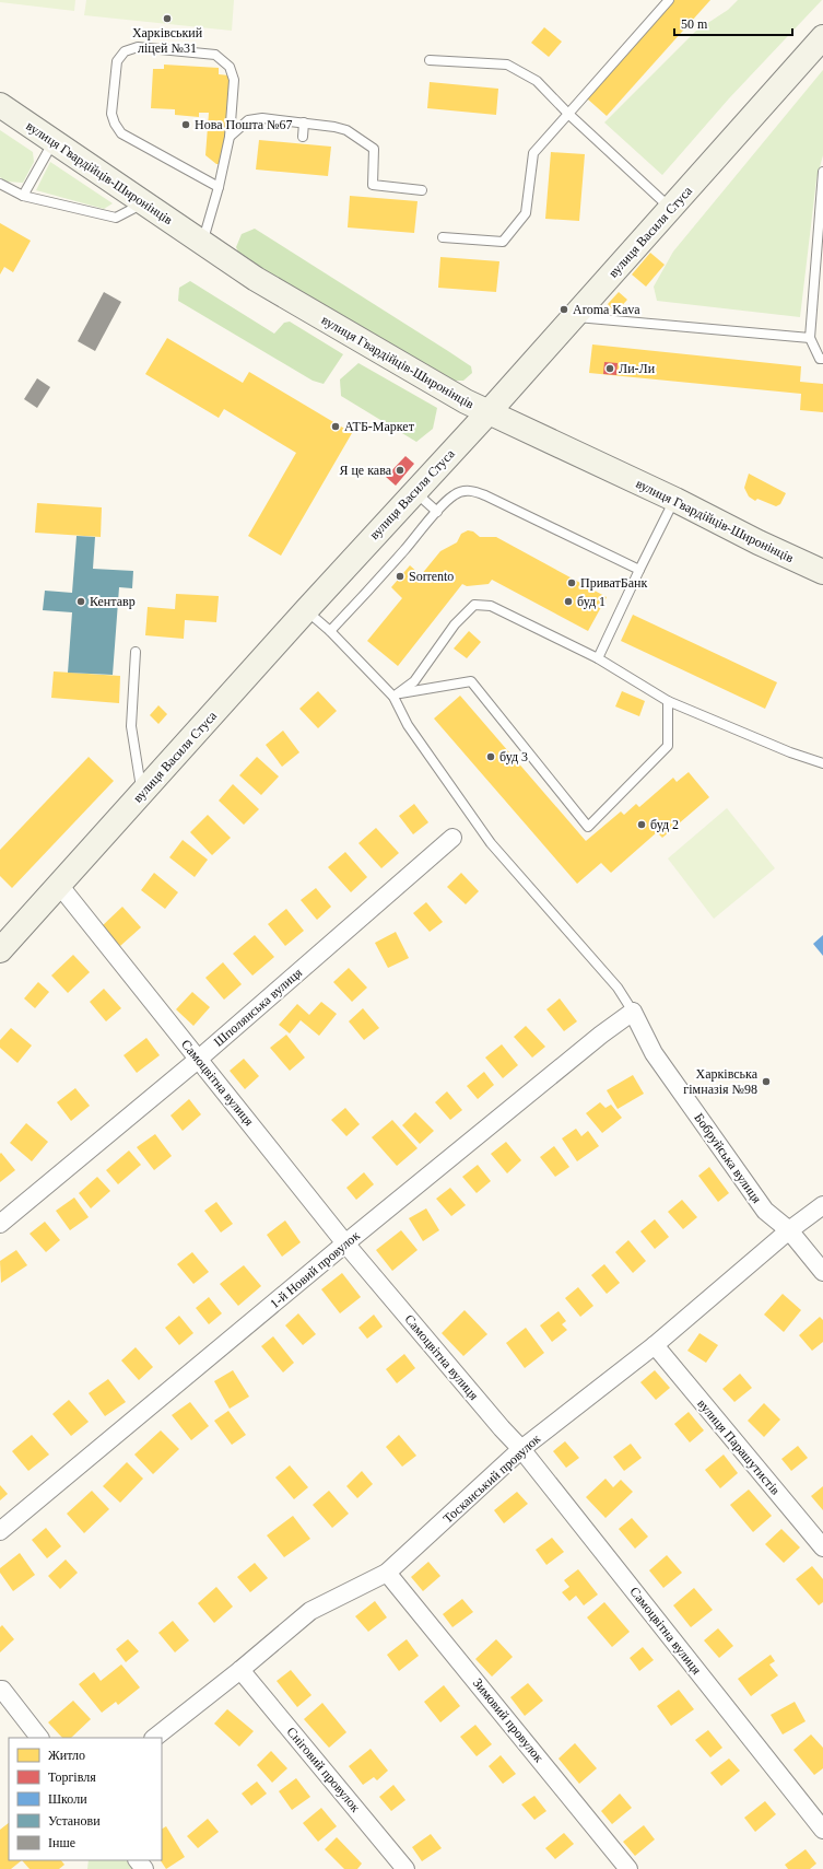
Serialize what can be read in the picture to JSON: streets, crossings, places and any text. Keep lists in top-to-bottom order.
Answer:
{
  "streets": {
    "street": [
      "вулиця Гвардійців-Широнінців",
      "вулиця Василя Стуса",
      "Шполянська вулиця",
      "Самоцвітна вулиця",
      "Бобруйська вулиця",
      "1-й Новий провулок",
      "вулиця Парашутистів",
      "Тосканський провулок",
      "Зимовий провулок",
      "Сніговий провулок"
    ]
  },
  "crossings": [
    ["вулиця Гвардійців-Широнінців", "вулиця Василя Стуса"],
    ["вулиця Василя Стуса", "Самоцвітна вулиця"],
    ["Шполянська вулиця", "Самоцвітна вулиця"],
    ["Самоцвітна вулиця", "1-й Новий провулок"],
    ["Самоцвітна вулиця", "Тосканський провулок"],
    ["Бобруйська вулиця", "1-й Новий провулок"],
    ["Бобруйська вулиця", "Тосканський провулок"],
    ["вулиця Парашутистів", "Тосканський провулок"],
    ["Тосканський провулок", "Зимовий провулок"],
    ["Тосканський провулок", "Сніговий провулок"]
  ],
  "places": [
    "Харківський ліцей №31",
    "Нова Пошта №67",
    "Aroma Kava",
    "Ли-Ли",
    "АТБ-Маркет",
    "Я це кава",
    "Sorrento",
    "ПриватБанк",
    "Кентавр",
    "буд 1",
    "буд 3",
    "буд 2",
    "Харківська гімназія №98"
  ],
  "legend": [
    "Житло",
    "Торгівля",
    "Школи",
    "Установи",
    "Інше"
  ],
  "scale_bar": "50 m"
}
